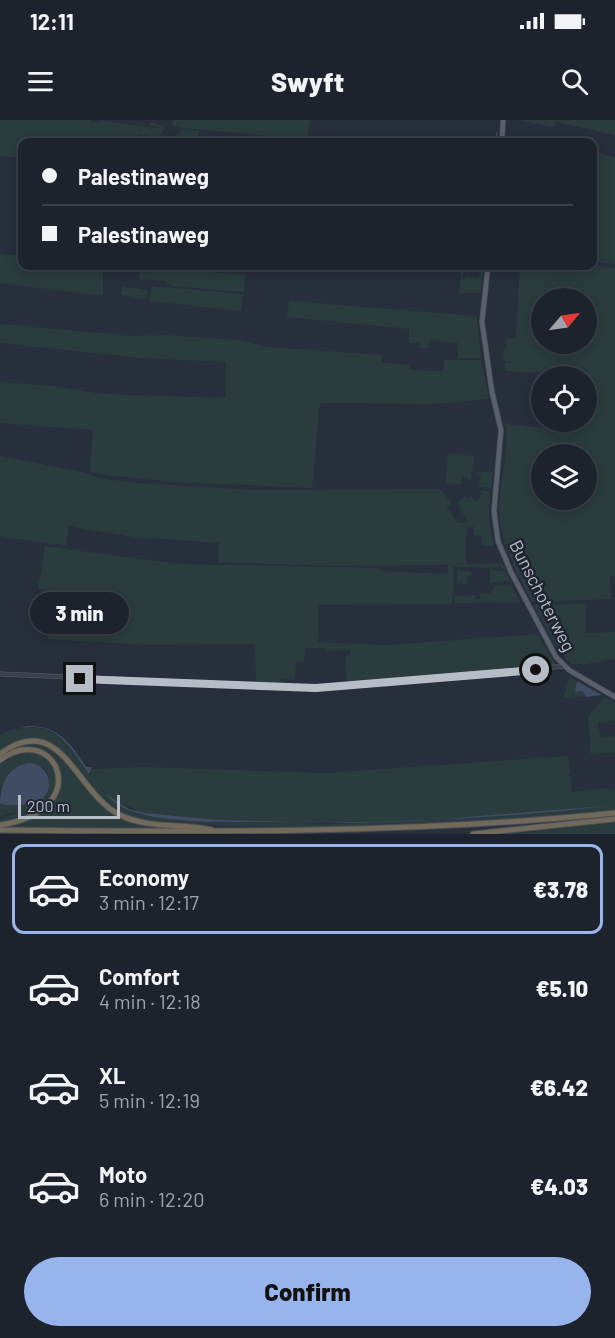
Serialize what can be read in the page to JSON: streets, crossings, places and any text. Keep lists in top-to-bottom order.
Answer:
{
  "streets": {
    "main road": ["Bunschoterweg"]
  },
  "scale_bar": "200 m",
  "north": "top right",
  "page": {
    "status": "12:11",
    "header": "Swyft",
    "banner": ["Palestinaweg", "Palestinaweg"],
    "bubble": "3 min",
    "scale": "200 m",
    "list": [
      {
        "name": "Economy",
        "note": "3 min · 12:17",
        "value": "€3.78"
      },
      {
        "name": "Comfort",
        "note": "4 min · 12:18",
        "value": "€5.10"
      },
      {
        "name": "XL",
        "note": "5 min · 12:19",
        "value": "€6.42"
      },
      {
        "name": "Moto",
        "note": "6 min · 12:20",
        "value": "€4.03"
      }
    ],
    "buttons": "Confirm"
  }
}
